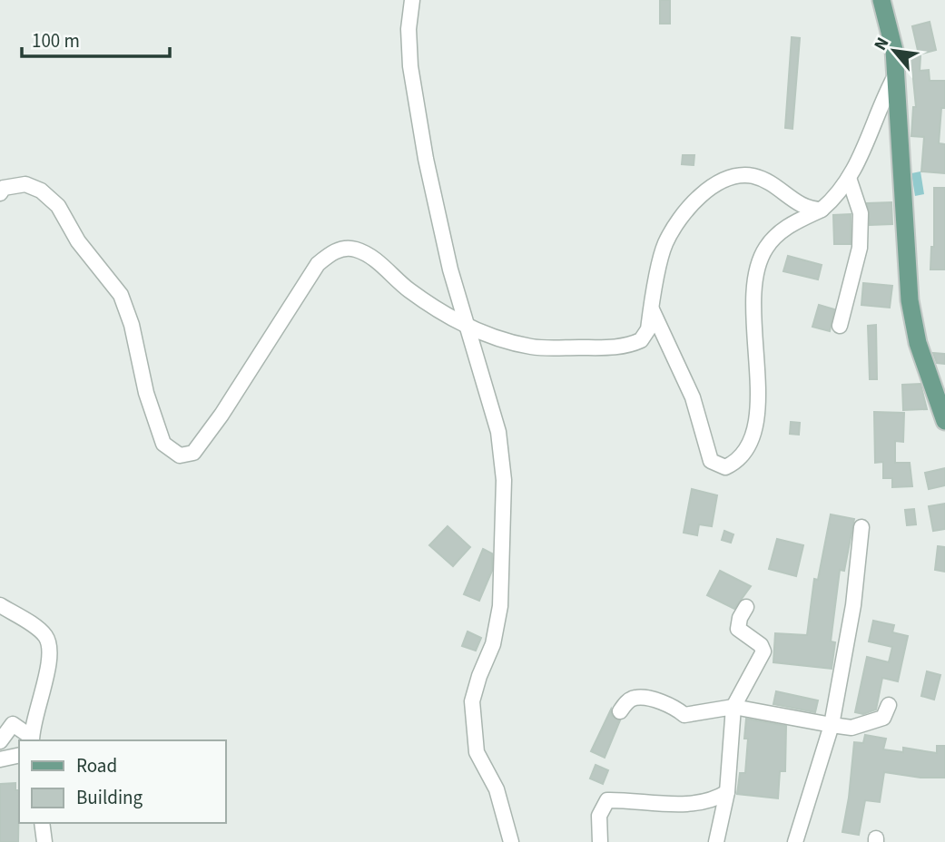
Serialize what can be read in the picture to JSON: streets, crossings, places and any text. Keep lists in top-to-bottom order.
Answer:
{
  "legend": ["Road", "Building"],
  "scale_bar": "100 m",
  "north": "top left"
}
